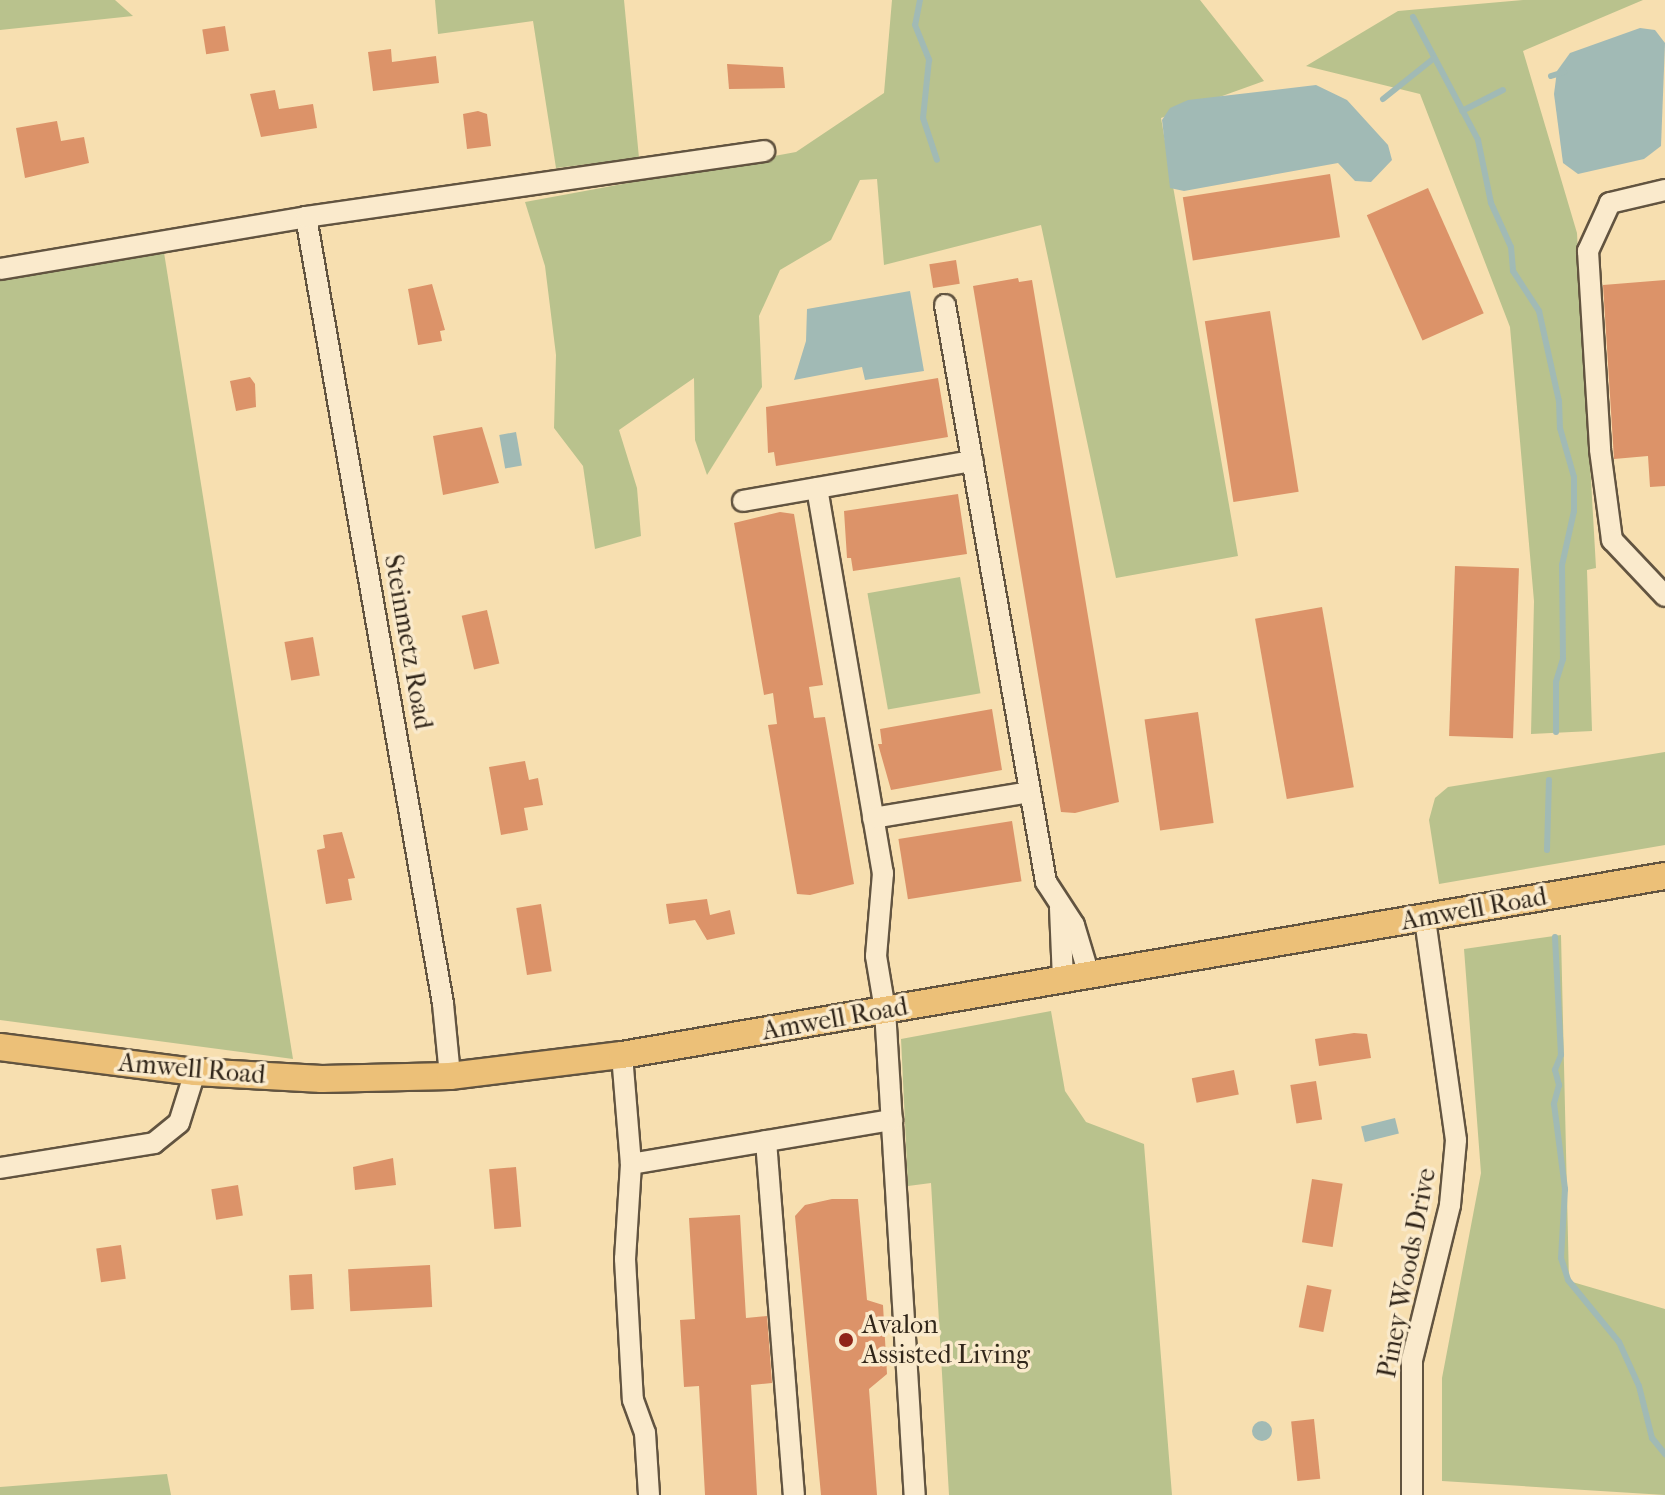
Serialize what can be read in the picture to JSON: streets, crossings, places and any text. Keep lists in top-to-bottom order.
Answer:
{
  "streets": {
    "main road": ["Amwell Road"],
    "street": ["Steinmetz Road", "Piney Woods Drive"]
  },
  "crossings": [
    ["Steinmetz Road", "Amwell Road"],
    ["Amwell Road", "Piney Woods Drive"]
  ],
  "places": ["Avalon Assisted Living"]
}
